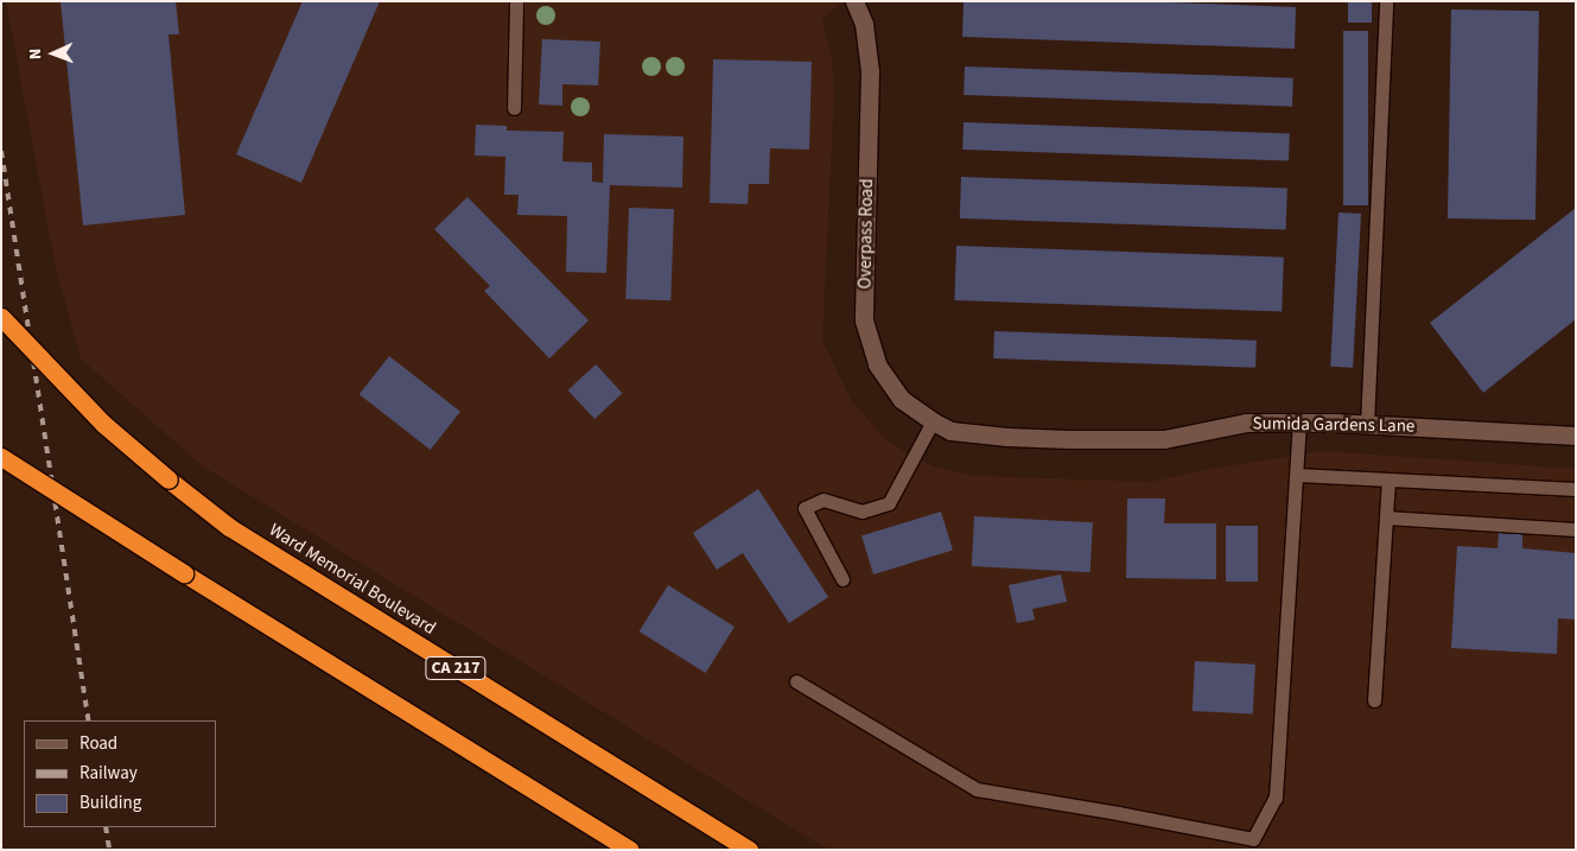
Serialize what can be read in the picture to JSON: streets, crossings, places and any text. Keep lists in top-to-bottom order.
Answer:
{
  "streets": {
    "highway": ["Ward Memorial Boulevard", "CA 217"],
    "street": ["Overpass Road", "Sumida Gardens Lane"]
  },
  "crossings": [
    ["Overpass Road", "Sumida Gardens Lane"]
  ],
  "legend": ["Road", "Railway", "Building"],
  "north": "left"
}
